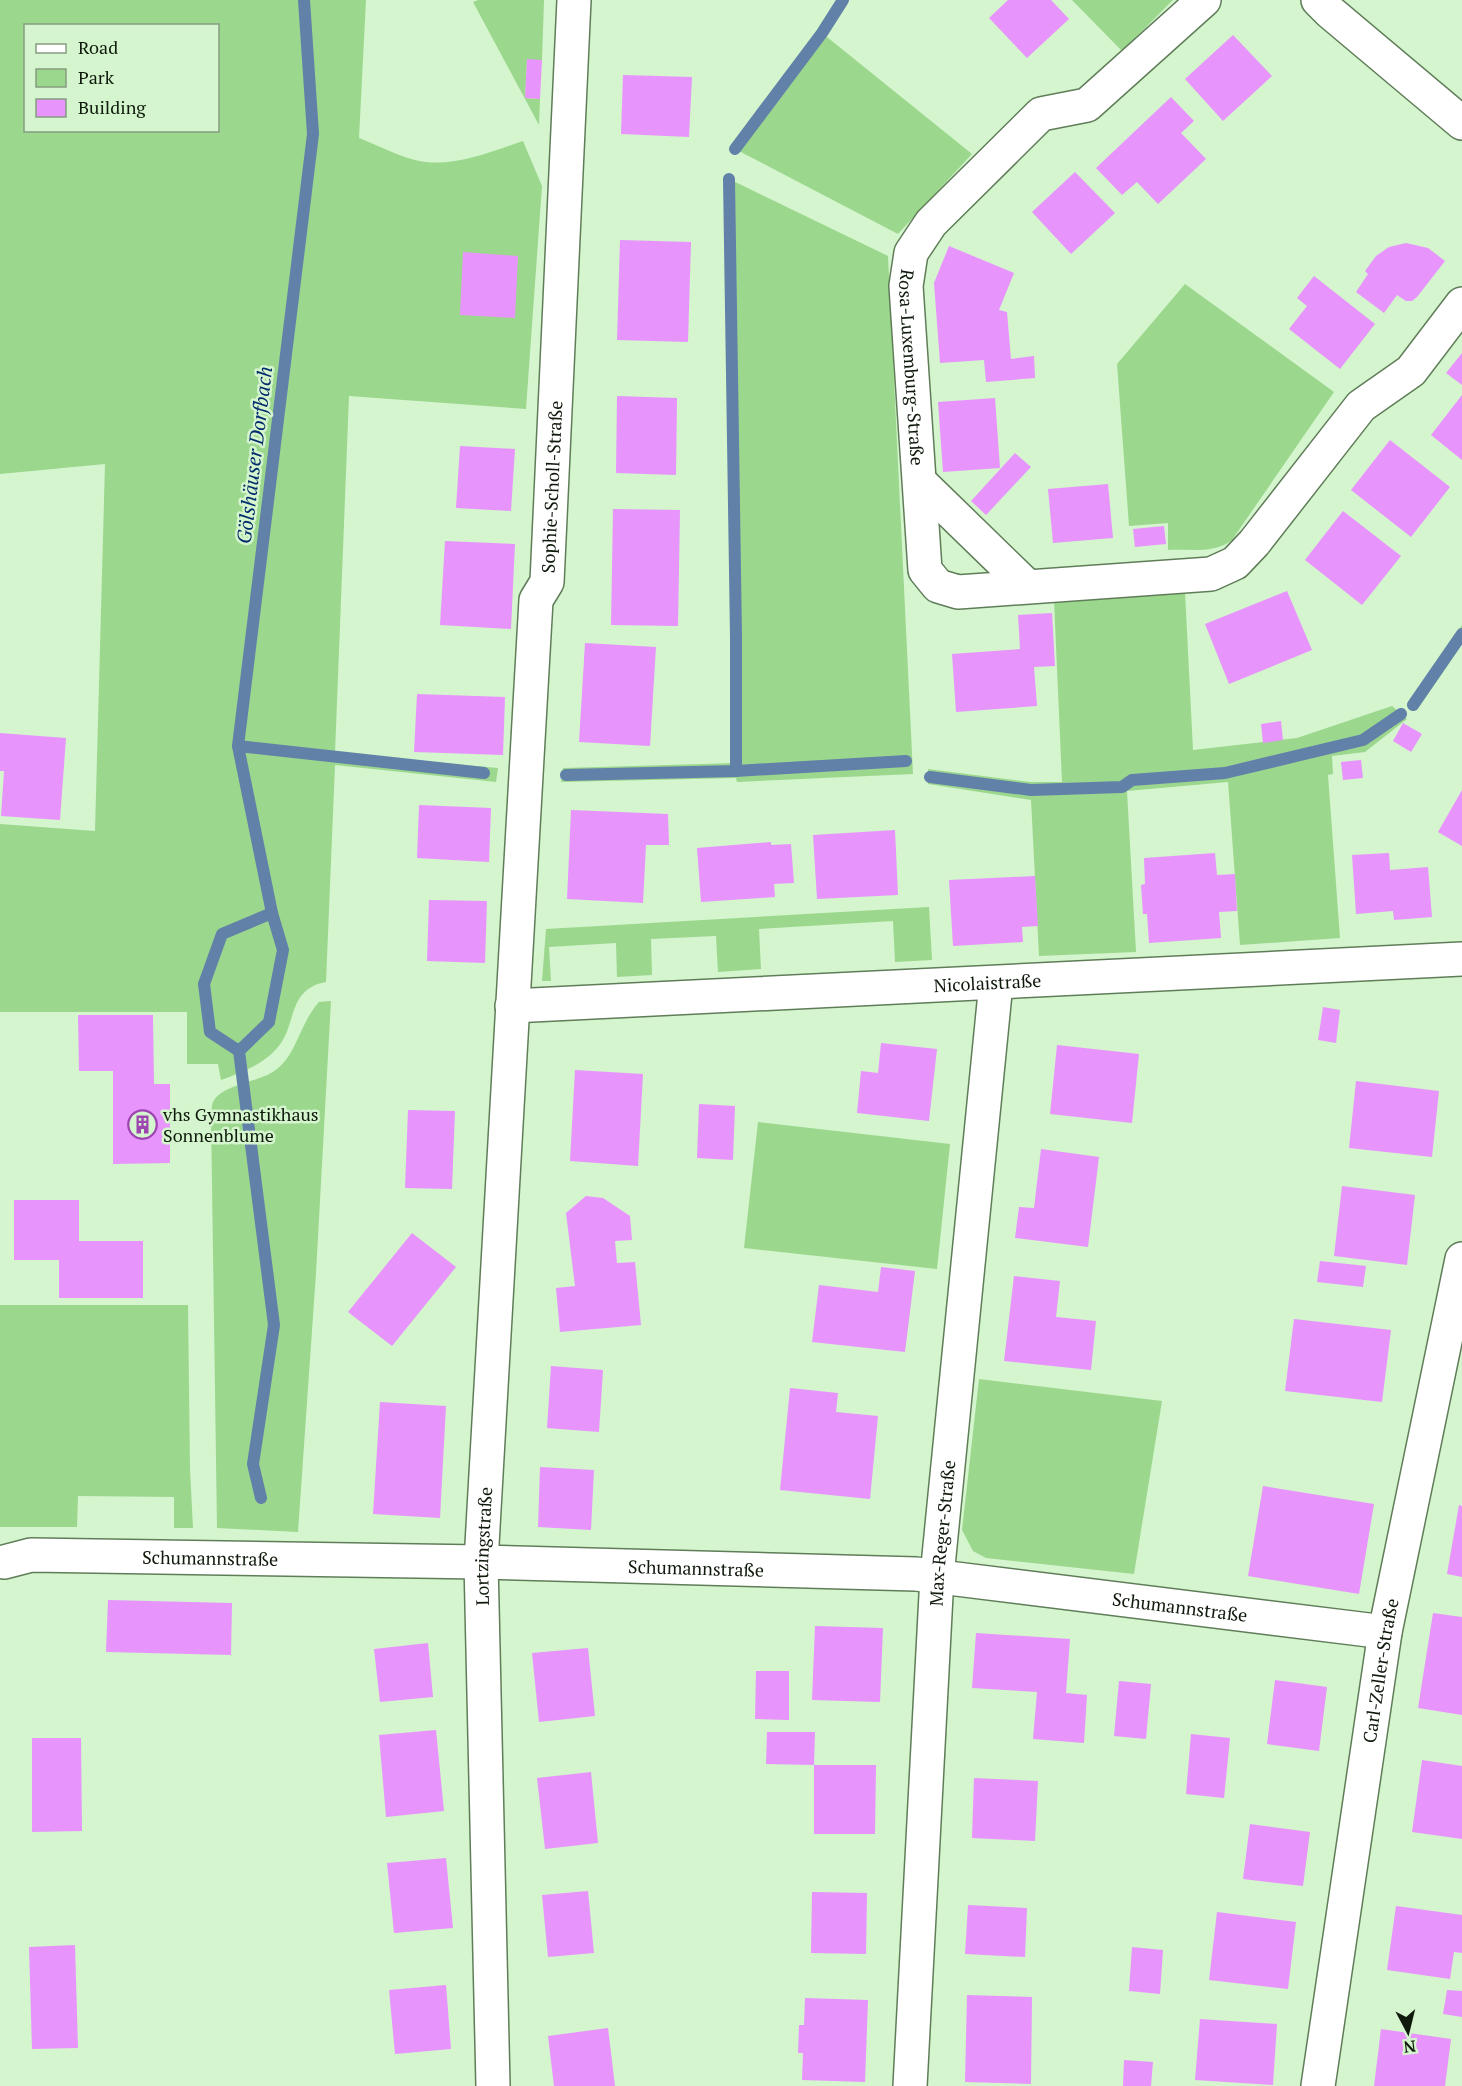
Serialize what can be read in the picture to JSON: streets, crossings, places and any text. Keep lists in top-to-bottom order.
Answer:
{
  "streets": {
    "street": [
      "Rosa-Luxemburg-Straße",
      "Sophie-Scholl-Straße",
      "Nicolaistraße",
      "Max-Reger-Straße",
      "Lortzingstraße",
      "Schumannstraße",
      "Carl-Zeller-Straße"
    ]
  },
  "crossings": [
    ["Sophie-Scholl-Straße", "Nicolaistraße"],
    ["Sophie-Scholl-Straße", "Lortzingstraße"],
    ["Nicolaistraße", "Max-Reger-Straße"],
    ["Nicolaistraße", "Lortzingstraße"],
    ["Max-Reger-Straße", "Schumannstraße"],
    ["Lortzingstraße", "Schumannstraße"],
    ["Schumannstraße", "Carl-Zeller-Straße"]
  ],
  "water": ["Gölshäuser Dorfbach"],
  "places": {
    "building": ["vhs Gymnastikhaus Sonnenblume"]
  },
  "legend": ["Road", "Park", "Building"],
  "north": "bottom"
}
